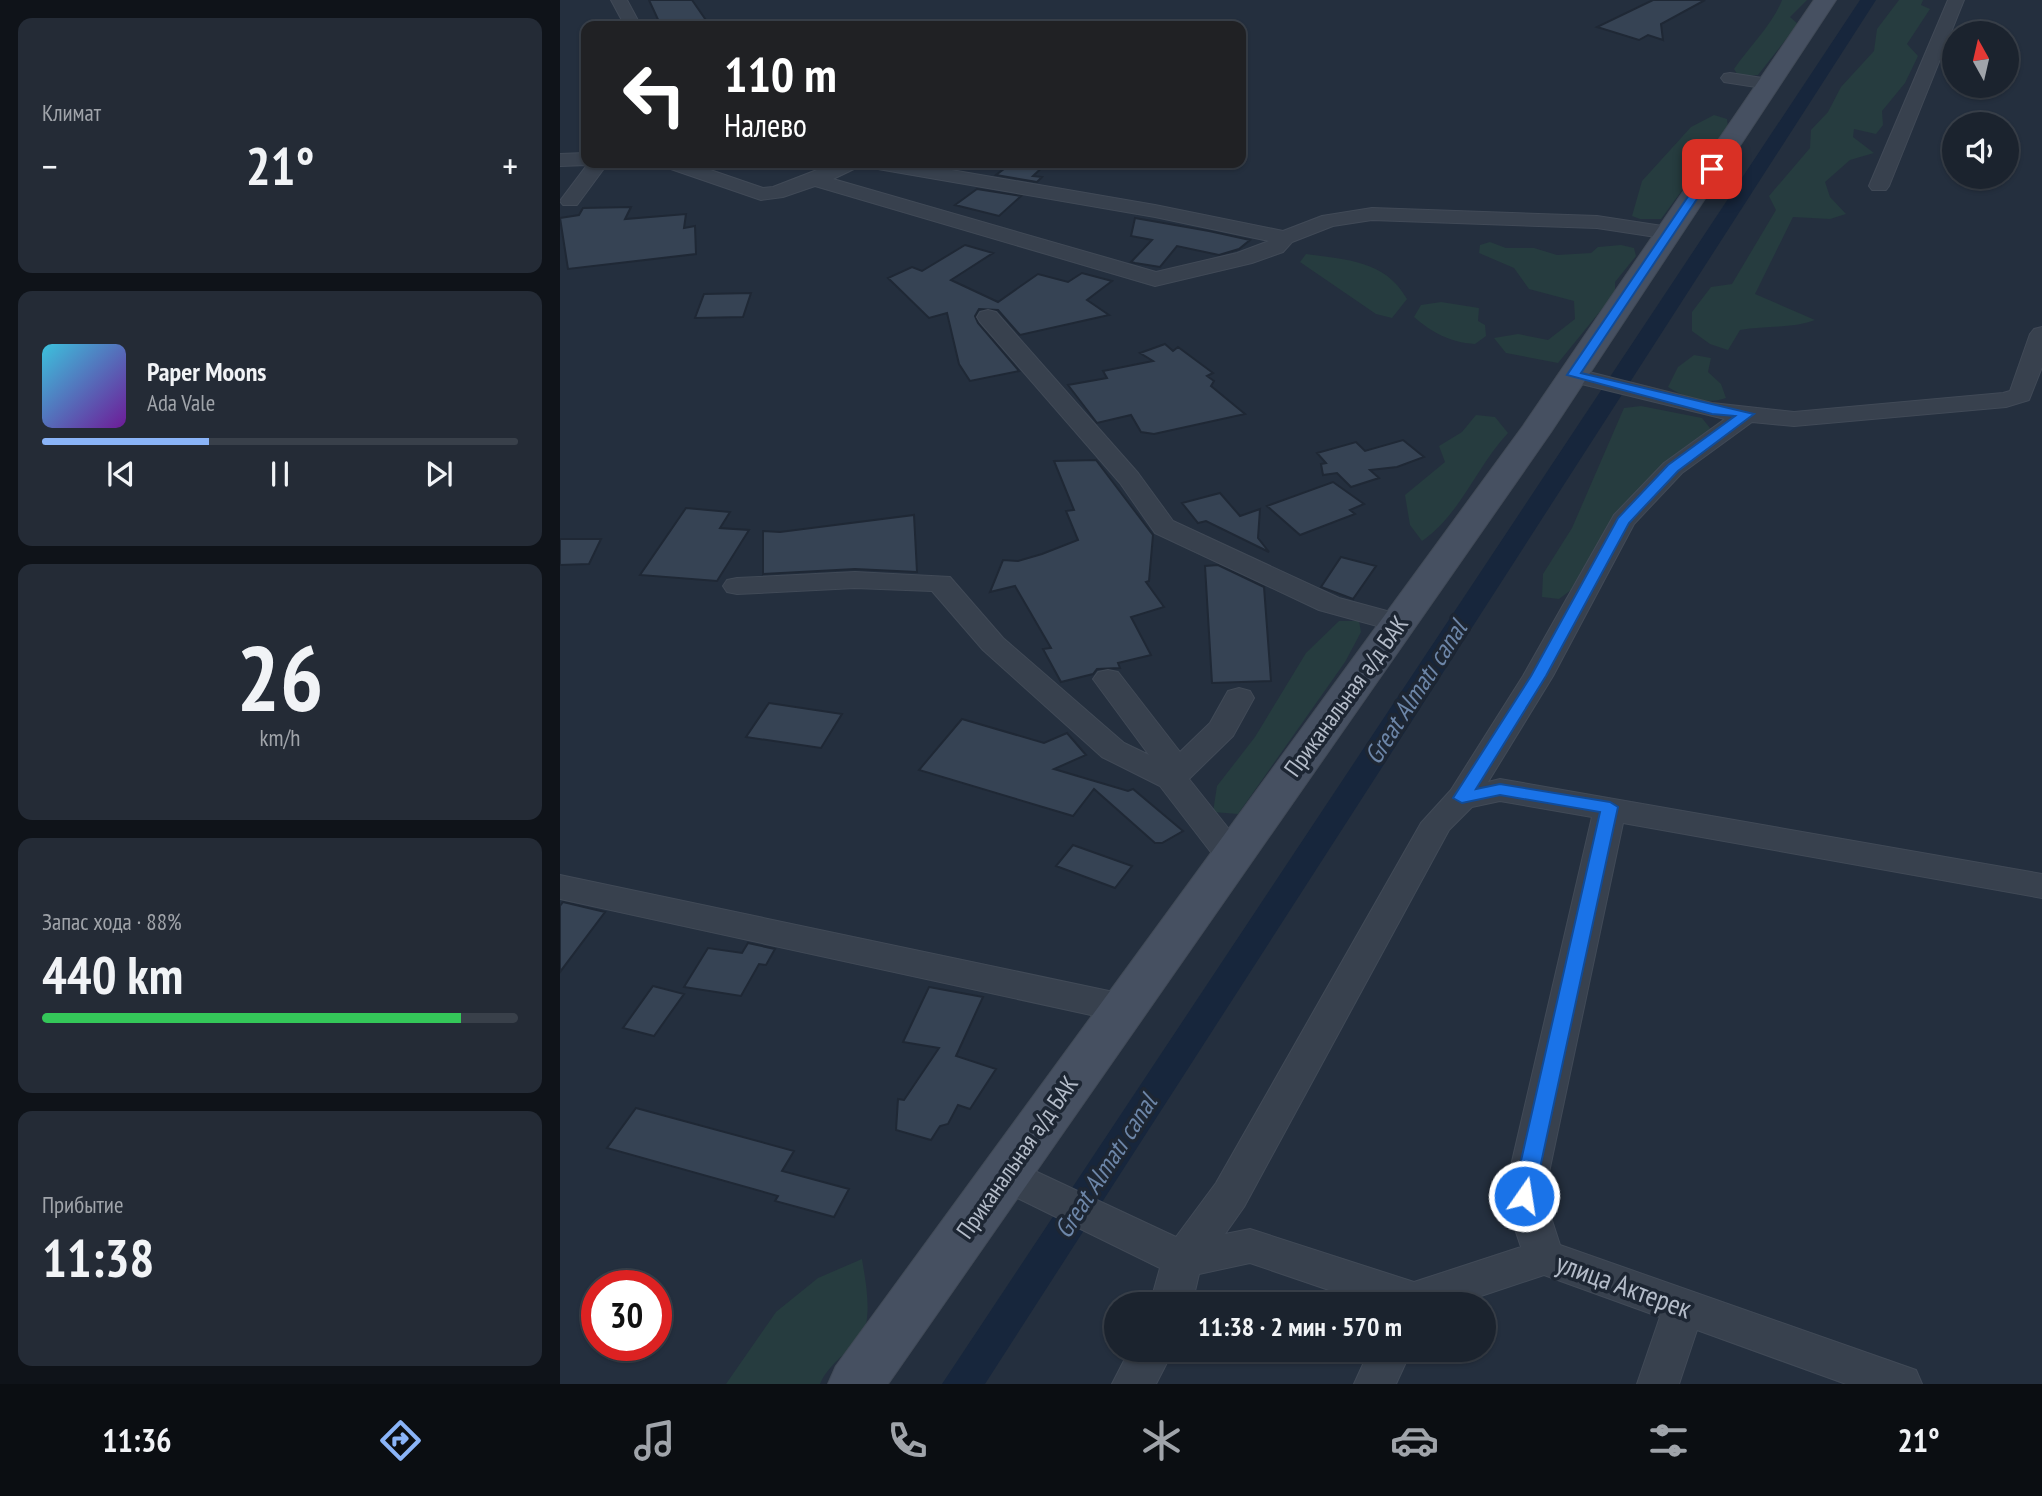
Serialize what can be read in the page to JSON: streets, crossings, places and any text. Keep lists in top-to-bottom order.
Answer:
{
  "streets": {
    "main road": ["Приканальная а/д БАК"],
    "street": ["улица Актерек"]
  },
  "water": ["Great Almatı canal"],
  "north": "top",
  "page": {
    "tile": [
      "Климат",
      ["26", "km/h"],
      ["Запас хода · 88%", "440 km"],
      ["Прибытие", "11:38"]
    ],
    "turn": ["110 m", "Налево"],
    "heat": ["−", "21°", "+"],
    "song": ["Paper Moons", "Ada Vale"],
    "limit": "30",
    "trip": "11:38 · 2 мин · 570 m",
    "tabs": ["11:36", "21°"]
  }
}
